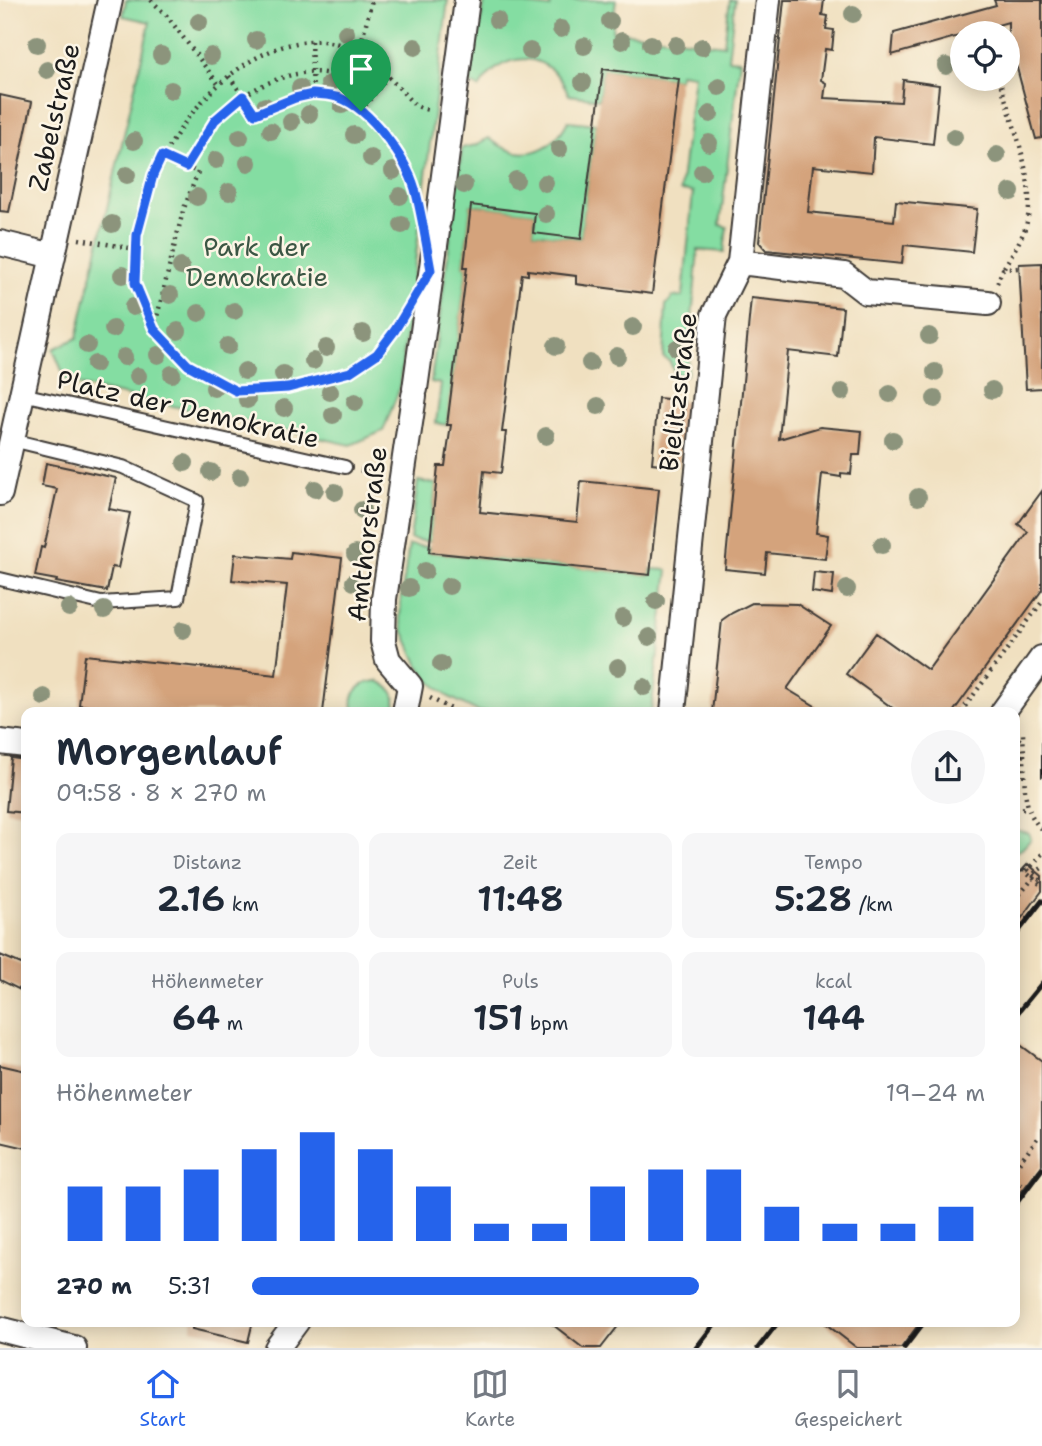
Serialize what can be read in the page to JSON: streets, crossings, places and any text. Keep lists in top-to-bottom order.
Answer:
{
  "streets": {
    "street": ["Zabelstraße", "Bielitzstraße", "Amthorstraße"],
    "lane": ["Platz der Demokratie"]
  },
  "crossings": [
    ["Zabelstraße", "Platz der Demokratie"]
  ],
  "parks": ["Park der Demokratie"],
  "page": {
    "heading": ["Morgenlauf", "09:58 · 8 × 270 m"],
    "stats": [
      ["Distanz", "2.16 km"],
      ["Zeit", "11:48"],
      ["Tempo", "5:28 /km"],
      ["Höhenmeter", "64 m"],
      ["Puls", "151 bpm"],
      ["kcal", "144"]
    ],
    "chart": ["Höhenmeter", "19–24 m"],
    "list": [
      {
        "name": "270 m",
        "note": "5:31"
      }
    ],
    "tabs": ["Start", "Karte", "Gespeichert"]
  }
}
